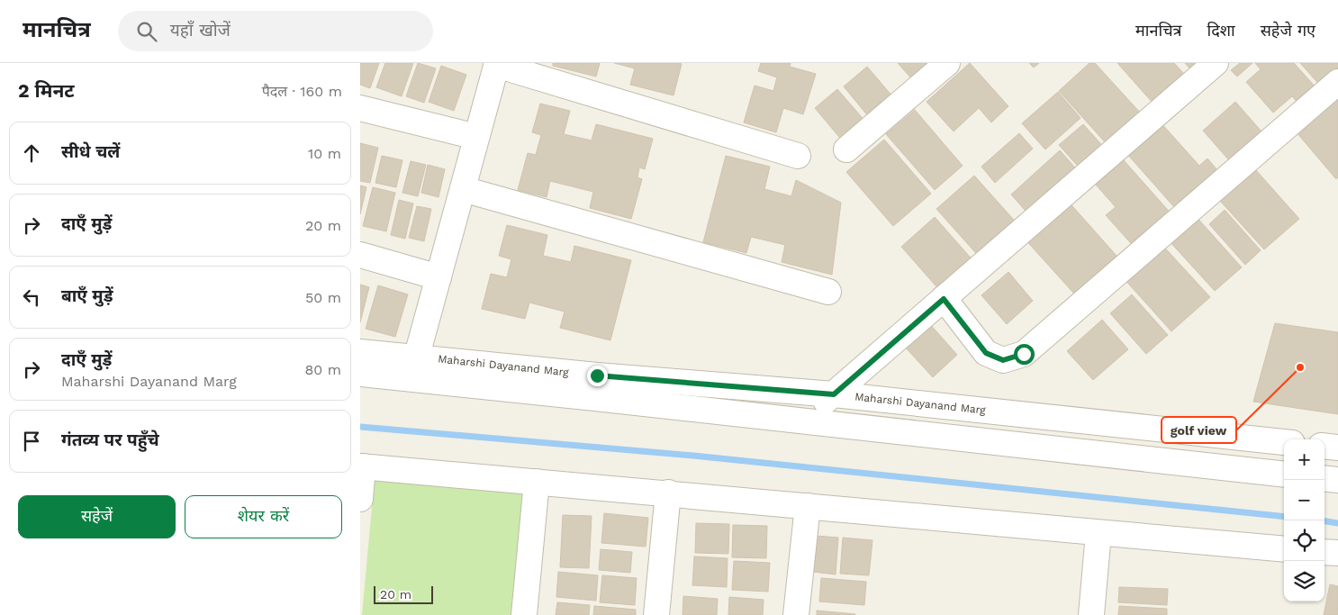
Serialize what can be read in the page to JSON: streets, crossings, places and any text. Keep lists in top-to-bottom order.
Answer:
{
  "streets": {
    "street": ["Maharshi Dayanand Marg"]
  },
  "places": ["golf view"],
  "scale_bar": "20 m",
  "page": {
    "header": "मानचित्र",
    "search": "यहाँ खोजें",
    "nav": ["मानचित्र", "दिशा", "सहेजे गए"],
    "heading": ["2 मिनट", "पैदल · 160 m"],
    "list": [
      ["सीधे चलें", "10 m"],
      ["दाएँ मुड़ें", "20 m"],
      ["बाएँ मुड़ें", "50 m"],
      ["दाएँ मुड़ें", "Maharshi Dayanand Marg", "80 m"],
      "गंतव्य पर पहुँचे"
    ],
    "map_buttons": ["+", "−"],
    "buttons": ["सहेजें", "शेयर करें"],
    "scale": "20 m"
  }
}
